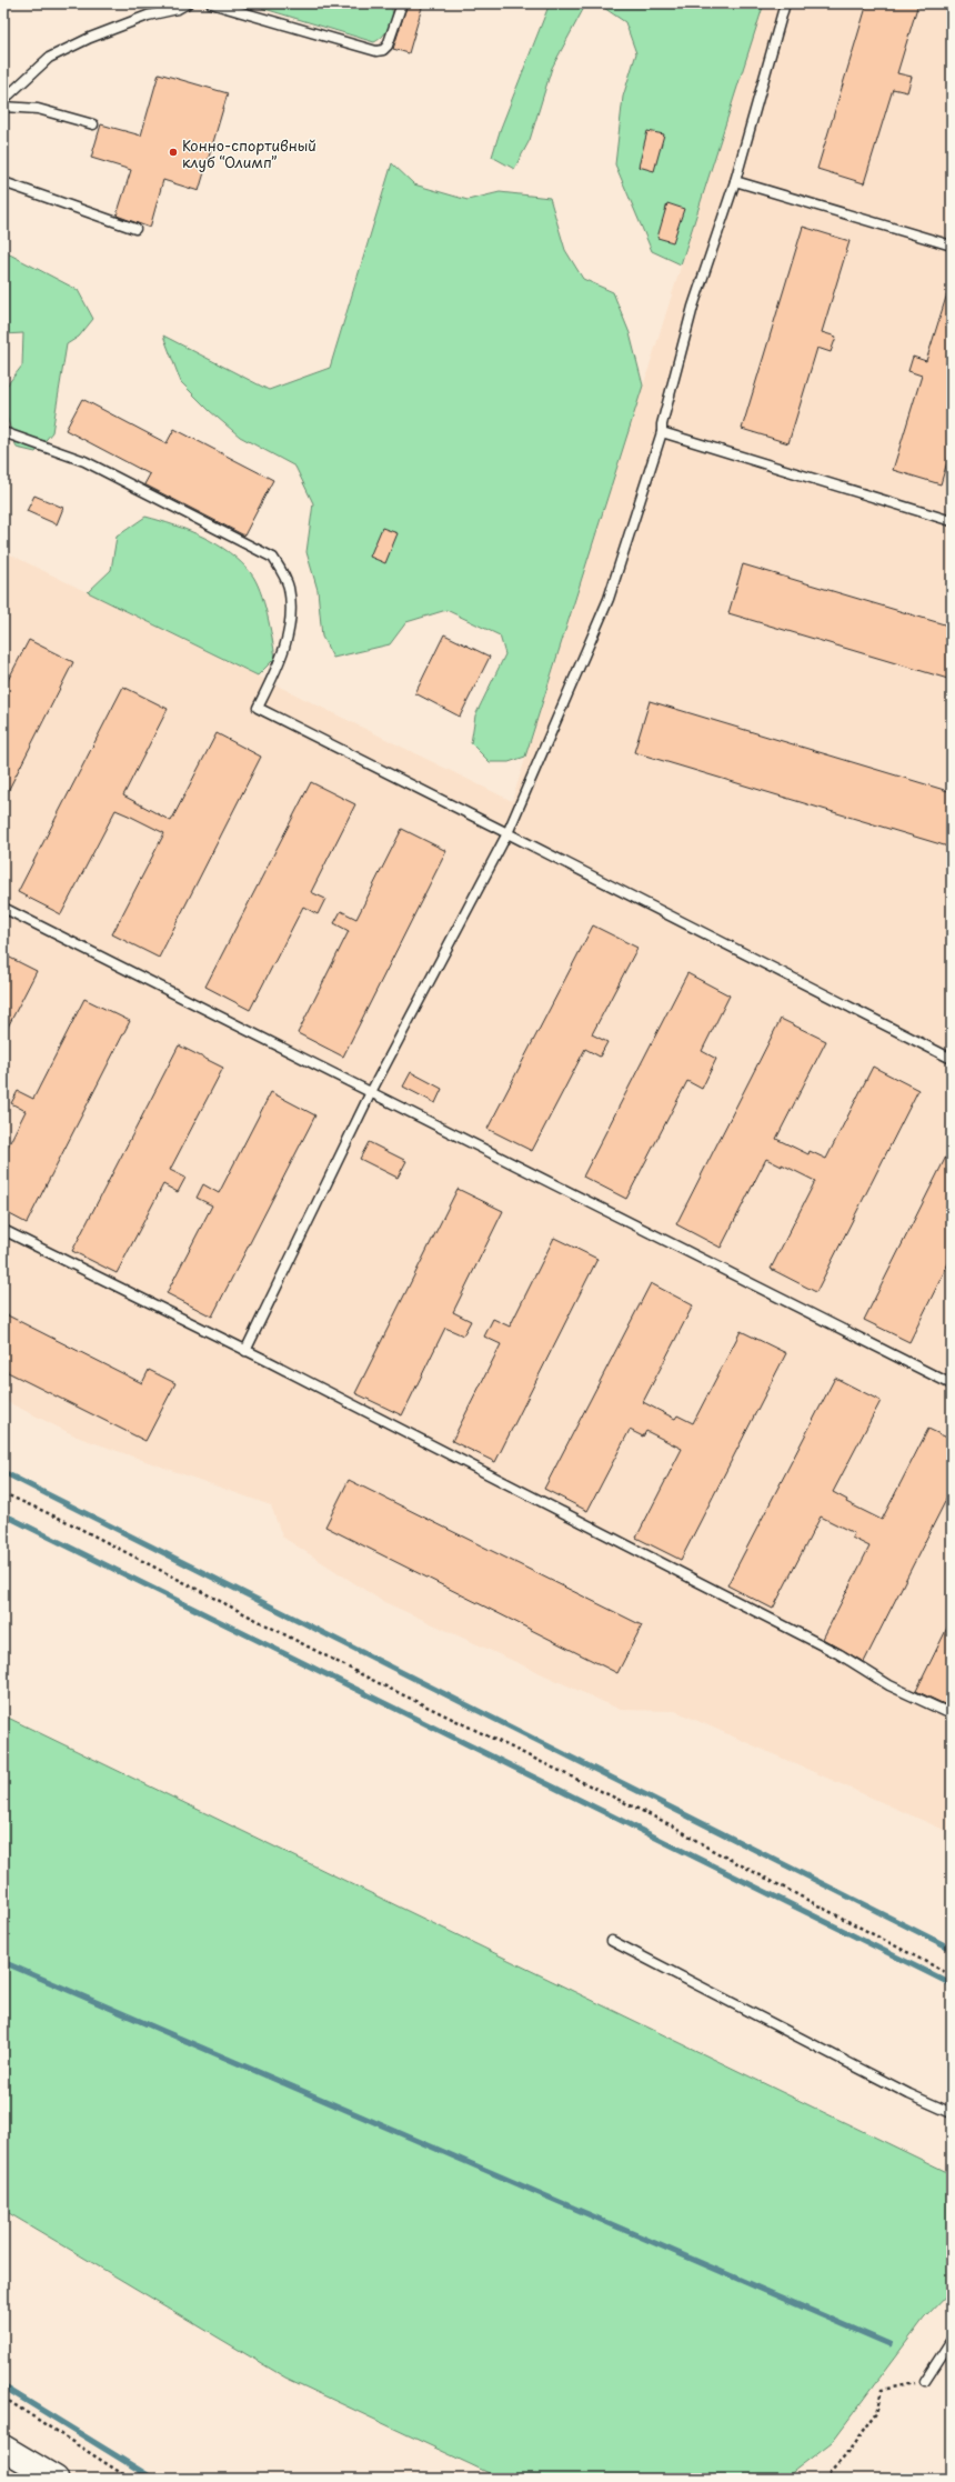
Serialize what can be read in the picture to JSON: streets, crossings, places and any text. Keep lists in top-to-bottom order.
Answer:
{
  "places": ["Конно-спортивный клуб “Олимп”"]
}
